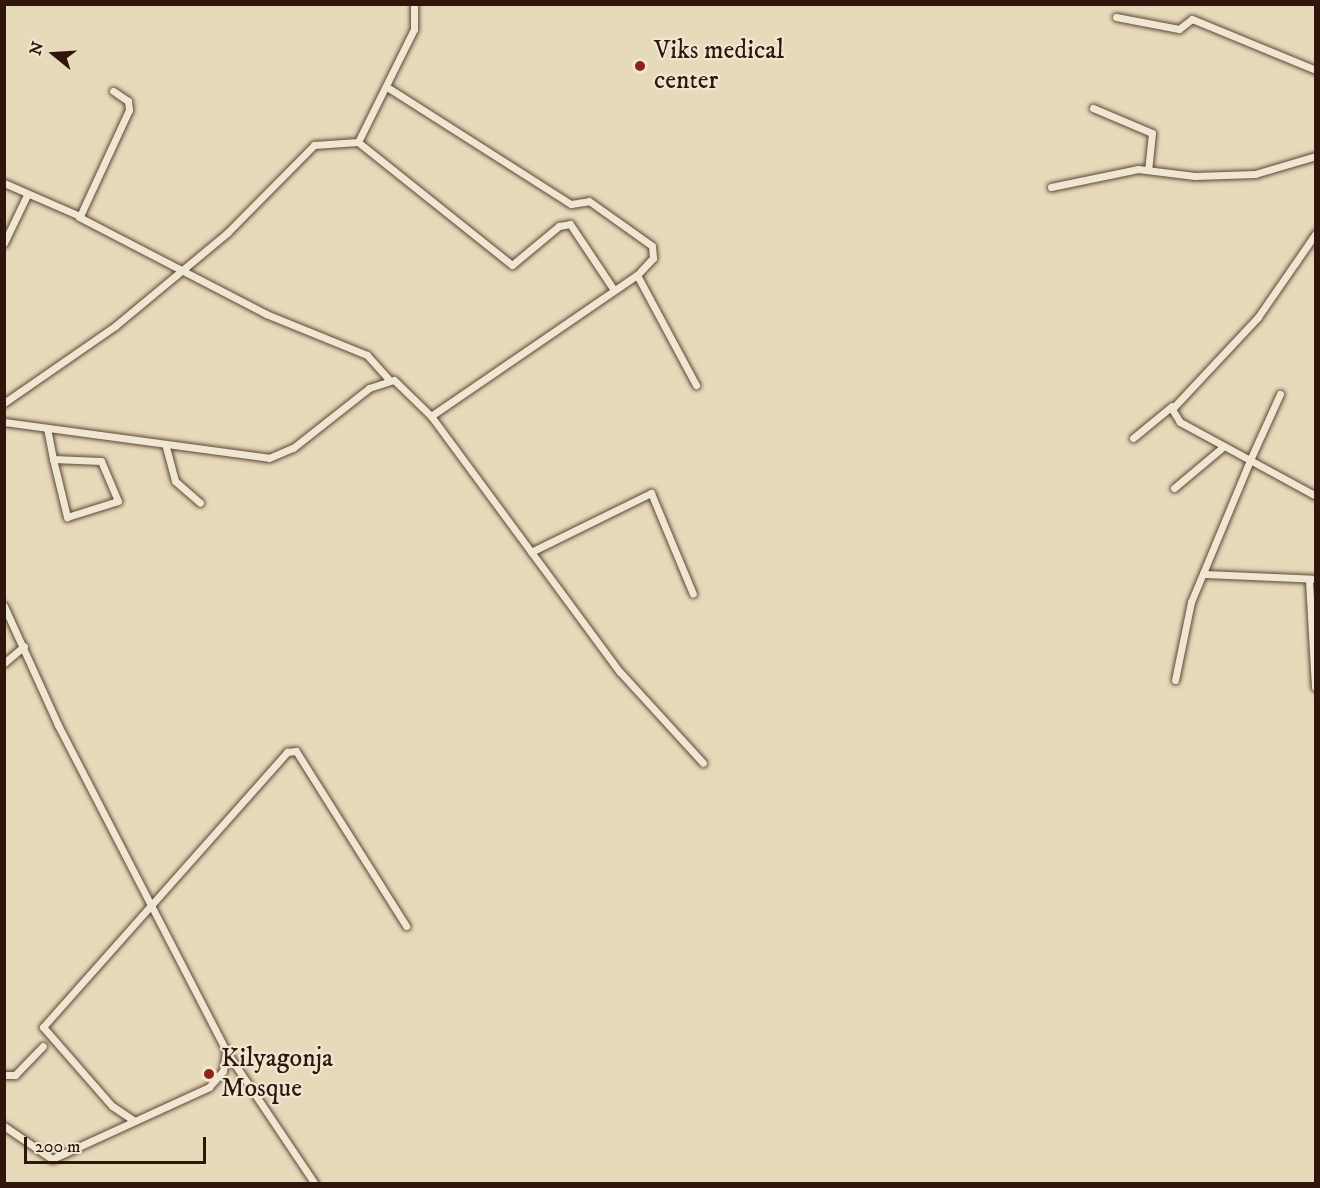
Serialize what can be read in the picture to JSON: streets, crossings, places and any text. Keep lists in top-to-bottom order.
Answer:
{
  "places": ["Viks medical center", "Kilyagonja Mosque"],
  "scale_bar": "200 m",
  "north": "left"
}
